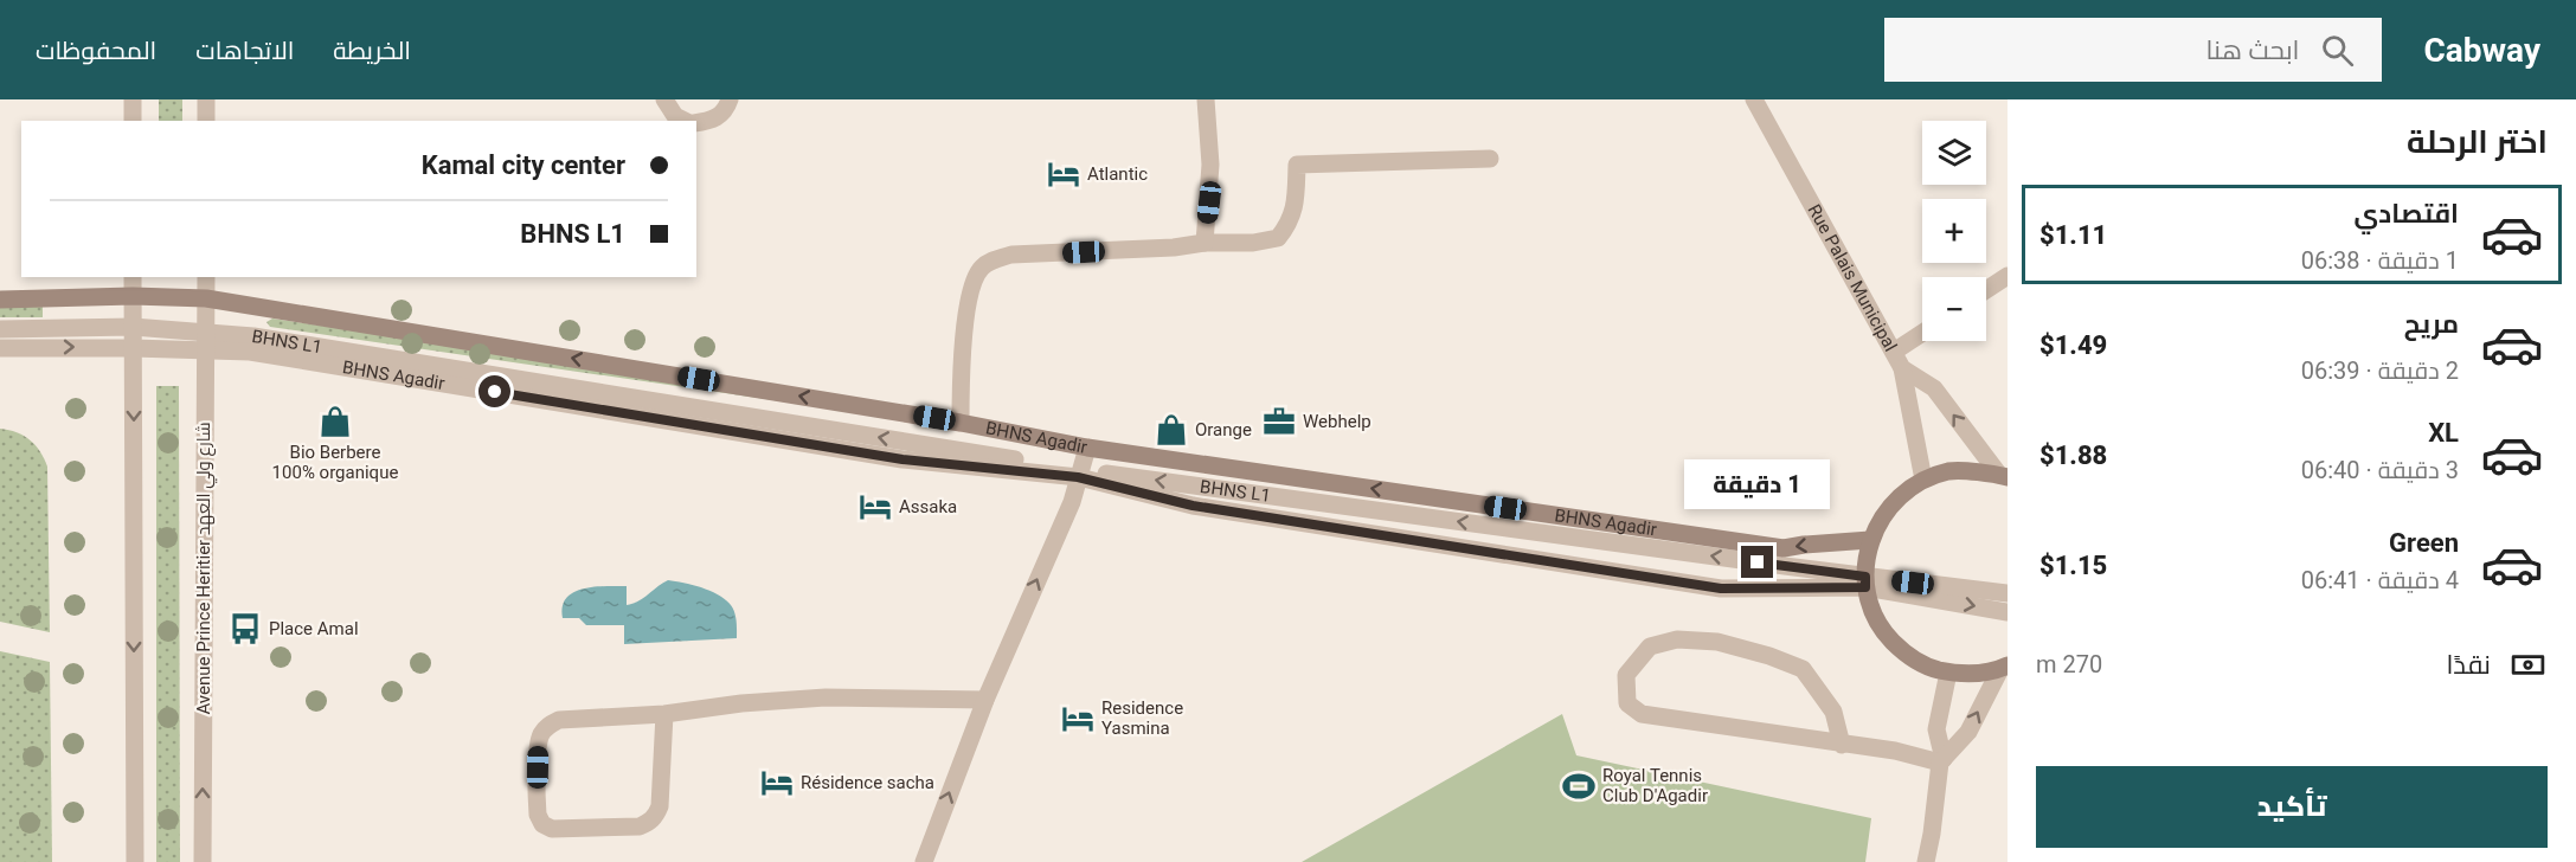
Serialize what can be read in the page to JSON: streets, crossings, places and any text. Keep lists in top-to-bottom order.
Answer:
{
  "streets": {
    "street": [
      "Rue Palais Municipal",
      "BHNS L1",
      "BHNS Agadir",
      "Avenue Prince Heritier شارع ولي العهد"
    ]
  },
  "crossings": [
    ["BHNS L1", "BHNS Agadir"],
    ["BHNS L1", "Avenue Prince Heritier شارع ولي العهد"],
    ["BHNS Agadir", "Avenue Prince Heritier شارع ولي العهد"]
  ],
  "one_way": ["BHNS L1"],
  "places": {
    "hotel": [
      "Atlantic",
      "Assaka",
      "Residence Yasmina",
      "Résidence sacha"
    ],
    "shop": ["Bio Berbere 100% organique", "Orange"],
    "office": ["Webhelp"],
    "bus stop": ["Place Amal"],
    "sports": ["Royal Tennis Club D'Agadir"]
  },
  "page": {
    "header": "Cabway",
    "search": "ابحث هنا",
    "nav": ["الخريطة", "الاتجاهات", "المحفوظات"],
    "heading": "اختر الرحلة",
    "map_buttons": ["+", "−"],
    "banner": ["Kamal city center", "BHNS L1"],
    "list": [
      {
        "name": "اقتصادي",
        "note": "1 دقيقة · 06:38",
        "value": "$1.11"
      },
      {
        "name": "مريح",
        "note": "2 دقيقة · 06:39",
        "value": "$1.49"
      },
      {
        "name": "XL",
        "note": "3 دقيقة · 06:40",
        "value": "$1.88"
      },
      {
        "name": "Green",
        "note": "4 دقيقة · 06:41",
        "value": "$1.15"
      }
    ],
    "bubble": "1 دقيقة",
    "pay": ["نقدًا", "270 m"],
    "buttons": "تأكيد"
  }
}
